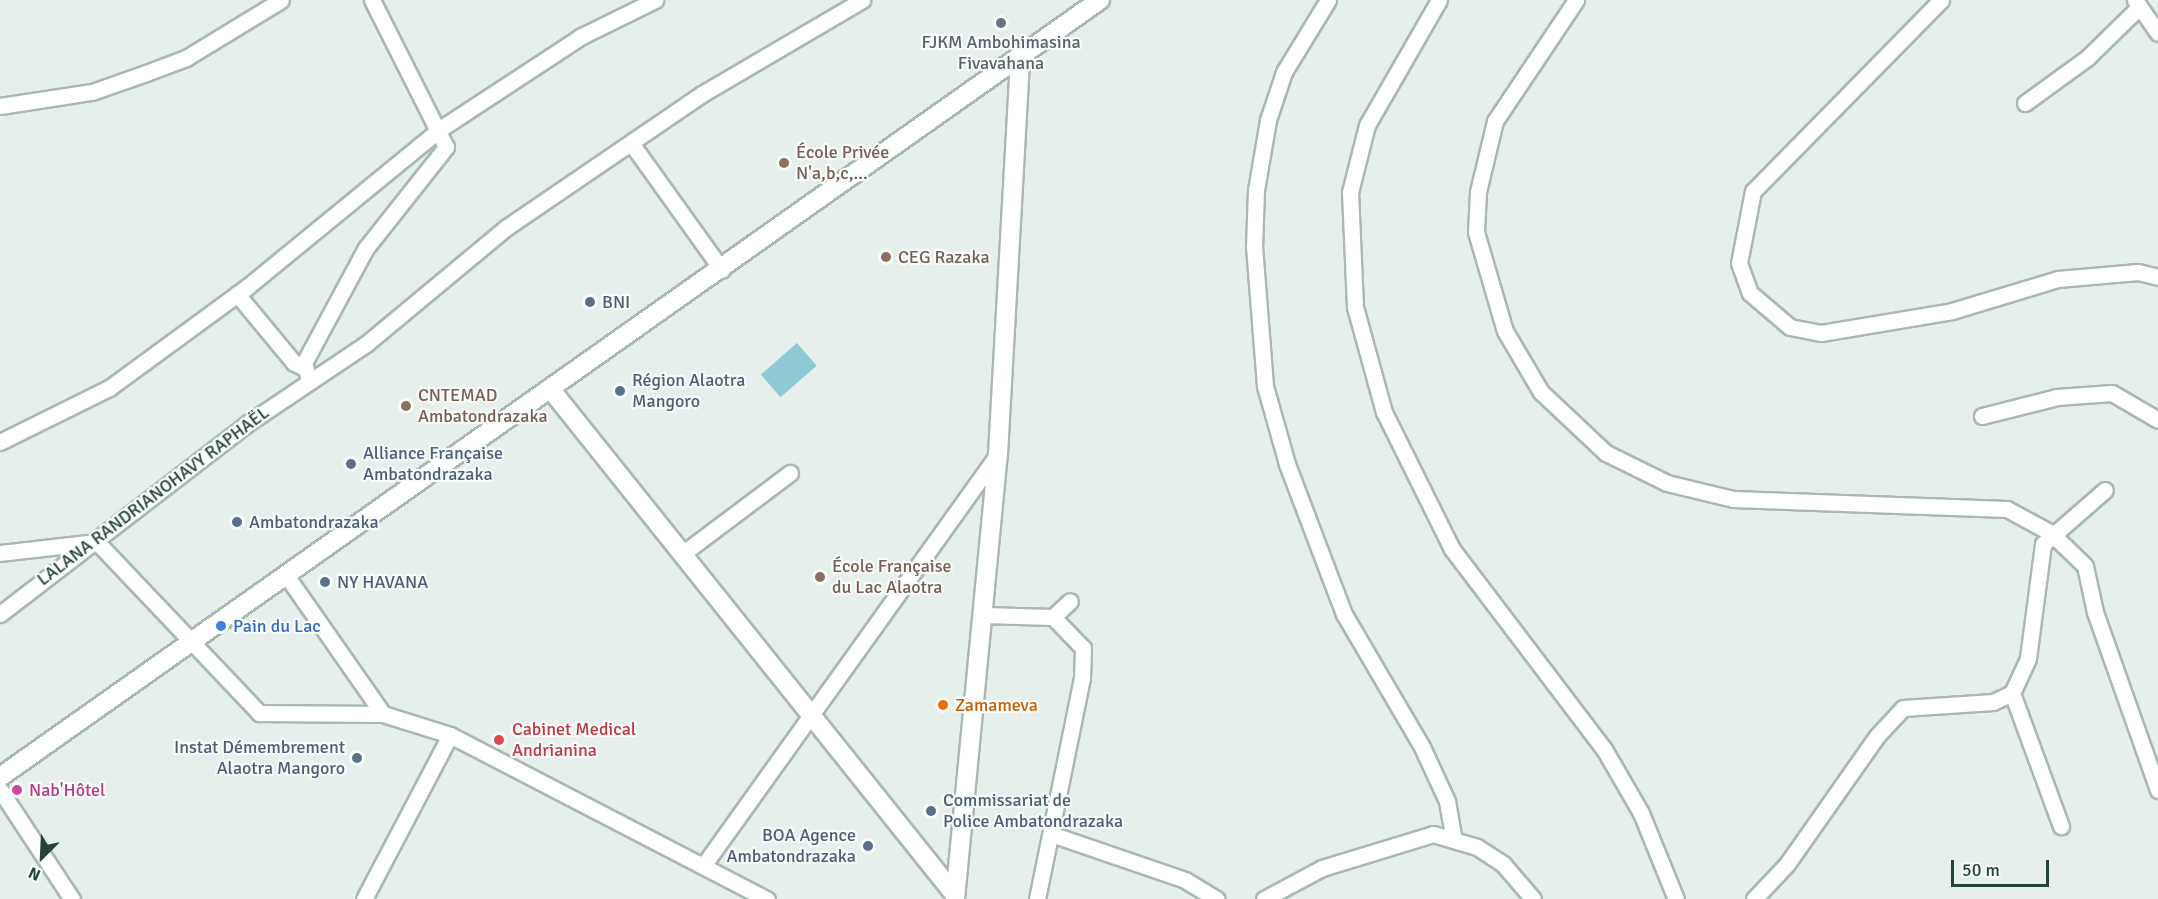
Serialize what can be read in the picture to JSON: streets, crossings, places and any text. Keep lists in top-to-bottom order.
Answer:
{
  "streets": {
    "street": ["LALANA RANDRIANOHAVY RAPHAËL"]
  },
  "places": [
    "FJKM Ambohimasina Fivavahana",
    "École Privée N'a,b,c,...",
    "CEG Razaka",
    "BNI",
    "Région Alaotra Mangoro",
    "CNTEMAD Ambatondrazaka",
    "Alliance Française Ambatondrazaka",
    "Ambatondrazaka",
    "École Française du Lac Alaotra",
    "NY HAVANA",
    "Pain du Lac",
    "Zamameva",
    "Cabinet Medical Andrianina",
    "Instat Démembrement Alaotra Mangoro",
    "Nab'Hôtel",
    "Commissariat de Police Ambatondrazaka",
    "BOA Agence Ambatondrazaka"
  ],
  "scale_bar": "50 m",
  "north": "bottom left"
}
